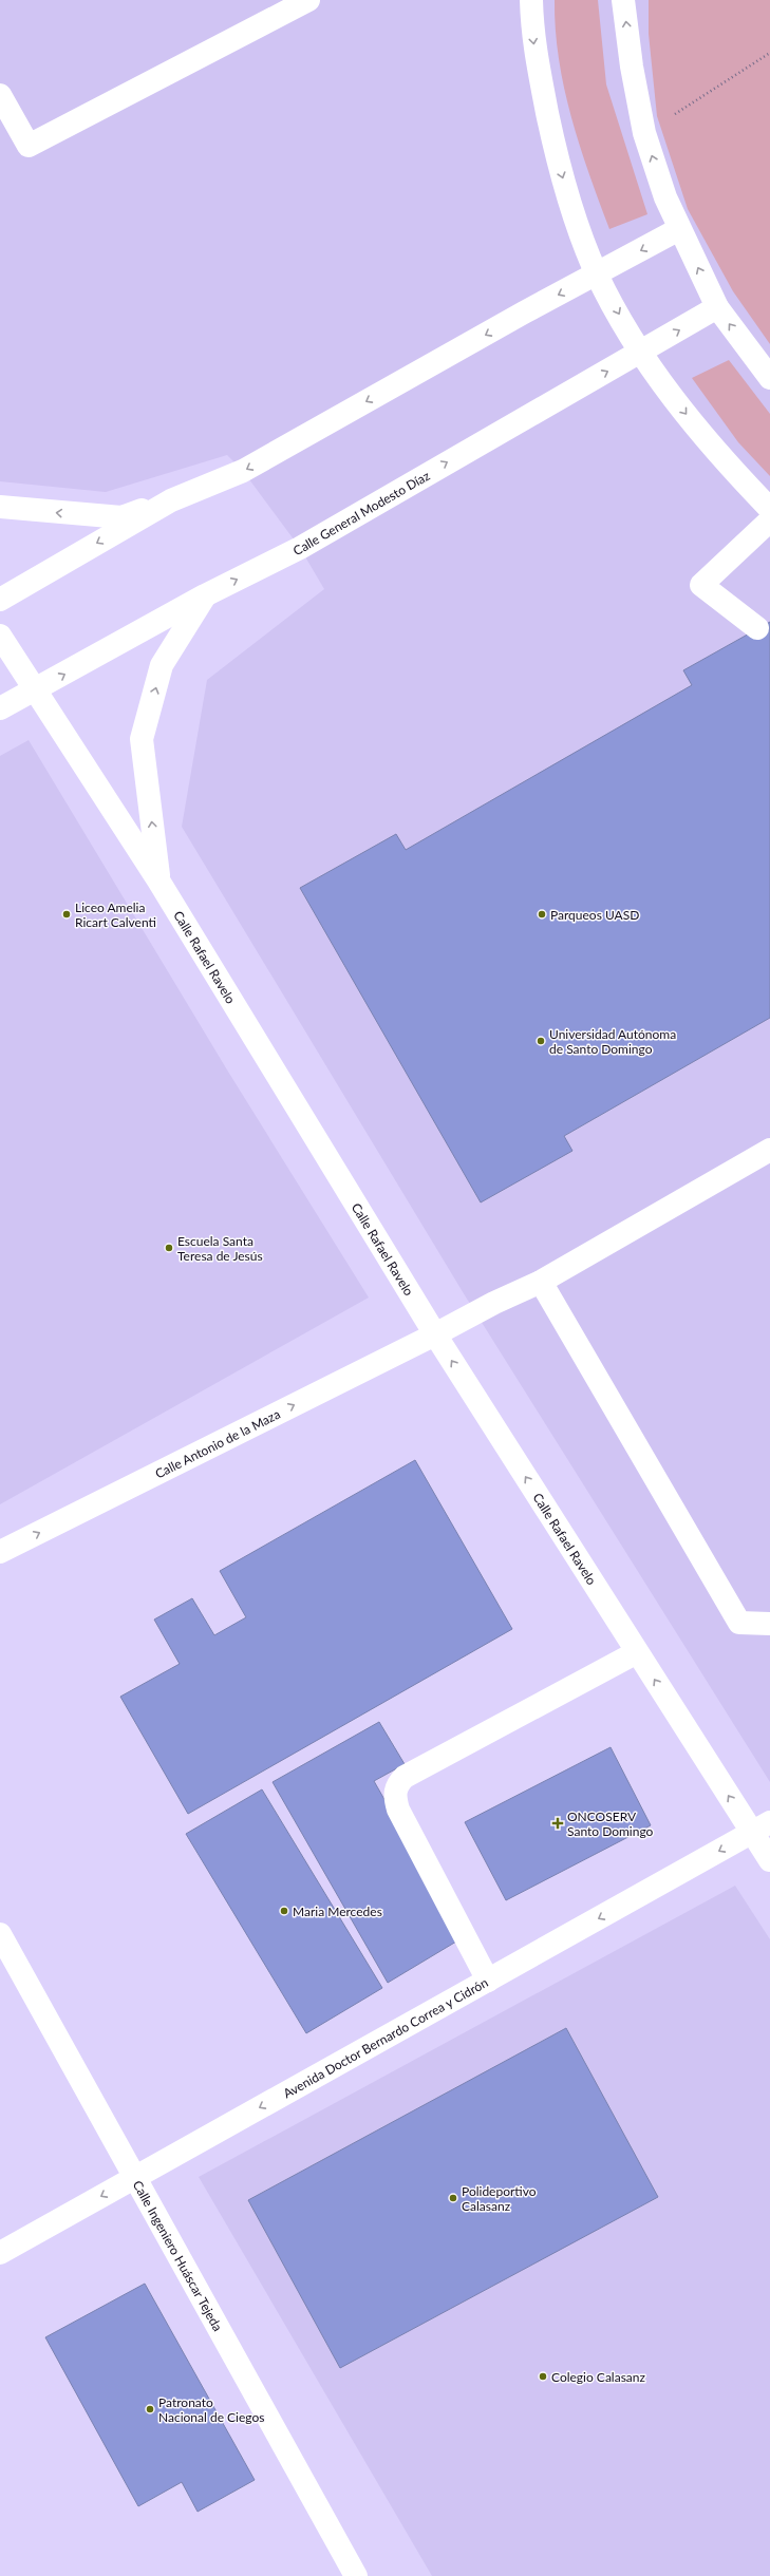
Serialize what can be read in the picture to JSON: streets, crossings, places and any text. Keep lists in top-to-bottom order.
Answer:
{
  "streets": {
    "street": [
      "Calle General Modesto Díaz",
      "Calle Rafael Ravelo",
      "Calle Antonio de la Maza",
      "Avenida Doctor Bernardo Correa y Cidrón",
      "Calle Ingeniero Huáscar Tejeda"
    ]
  },
  "crossings": [
    ["Calle General Modesto Díaz", "Calle Rafael Ravelo"],
    ["Calle Rafael Ravelo", "Calle Antonio de la Maza"],
    ["Calle Rafael Ravelo", "Avenida Doctor Bernardo Correa y Cidrón"],
    ["Avenida Doctor Bernardo Correa y Cidrón", "Calle Ingeniero Huáscar Tejeda"]
  ],
  "one_way": ["Calle Antonio de la Maza", "Avenida Doctor Bernardo Correa y Cidrón"],
  "places": {
    "other": [
      "Liceo Amelia Ricart Calventi",
      "Parqueos UASD",
      "Universidad Autónoma de Santo Domingo",
      "Escuela Santa Teresa de Jesús",
      "Maria Mercedes",
      "Polideportivo Calasanz",
      "Colegio Calasanz",
      "Patronato Nacional de Ciegos"
    ],
    "health": ["ONCOSERV Santo Domingo"]
  }
}
